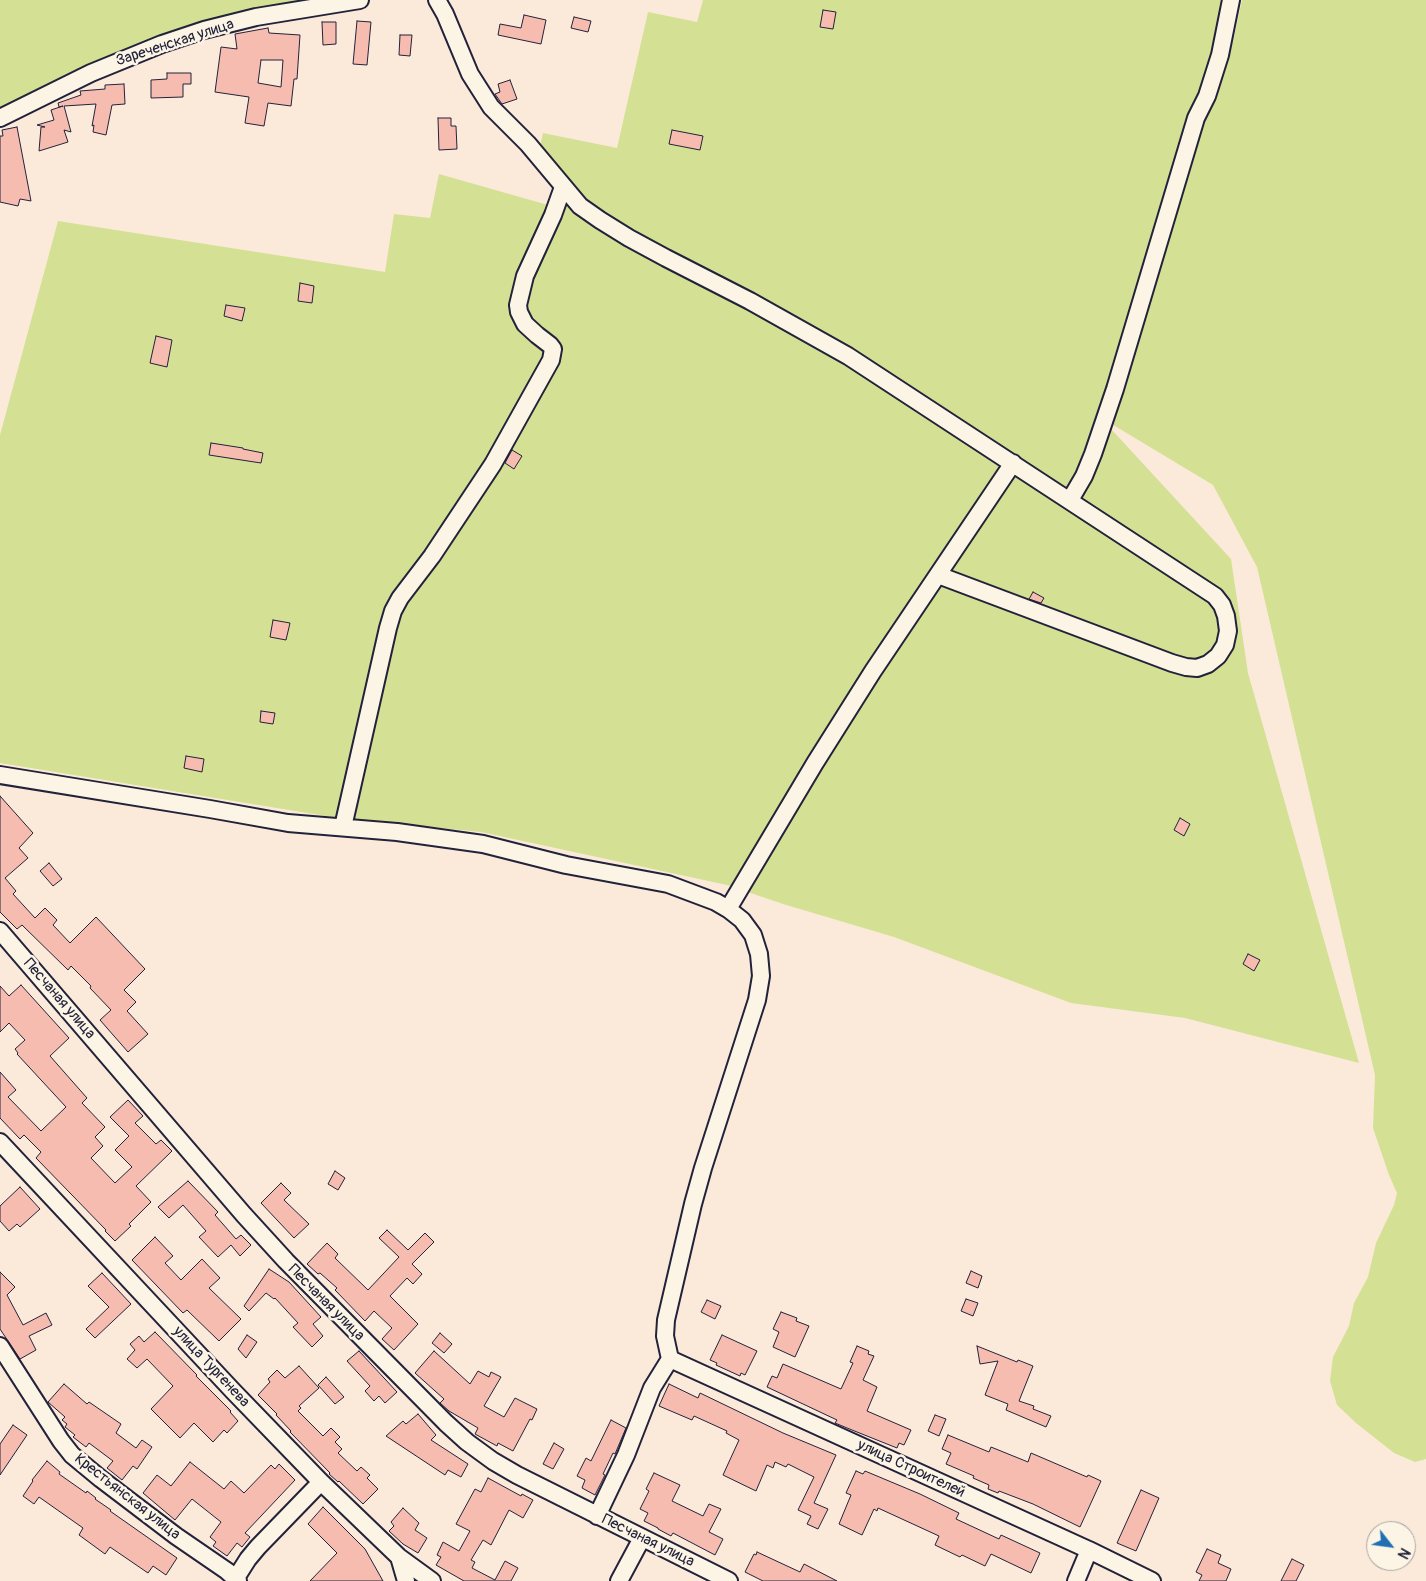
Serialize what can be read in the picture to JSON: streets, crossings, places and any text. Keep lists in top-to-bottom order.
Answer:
{
  "streets": {
    "street": [
      "Зареченская улица",
      "Песчаная улица",
      "улица Тургенева",
      "улица Строителей",
      "Крестьянская улица"
    ]
  },
  "north": "bottom right"
}
